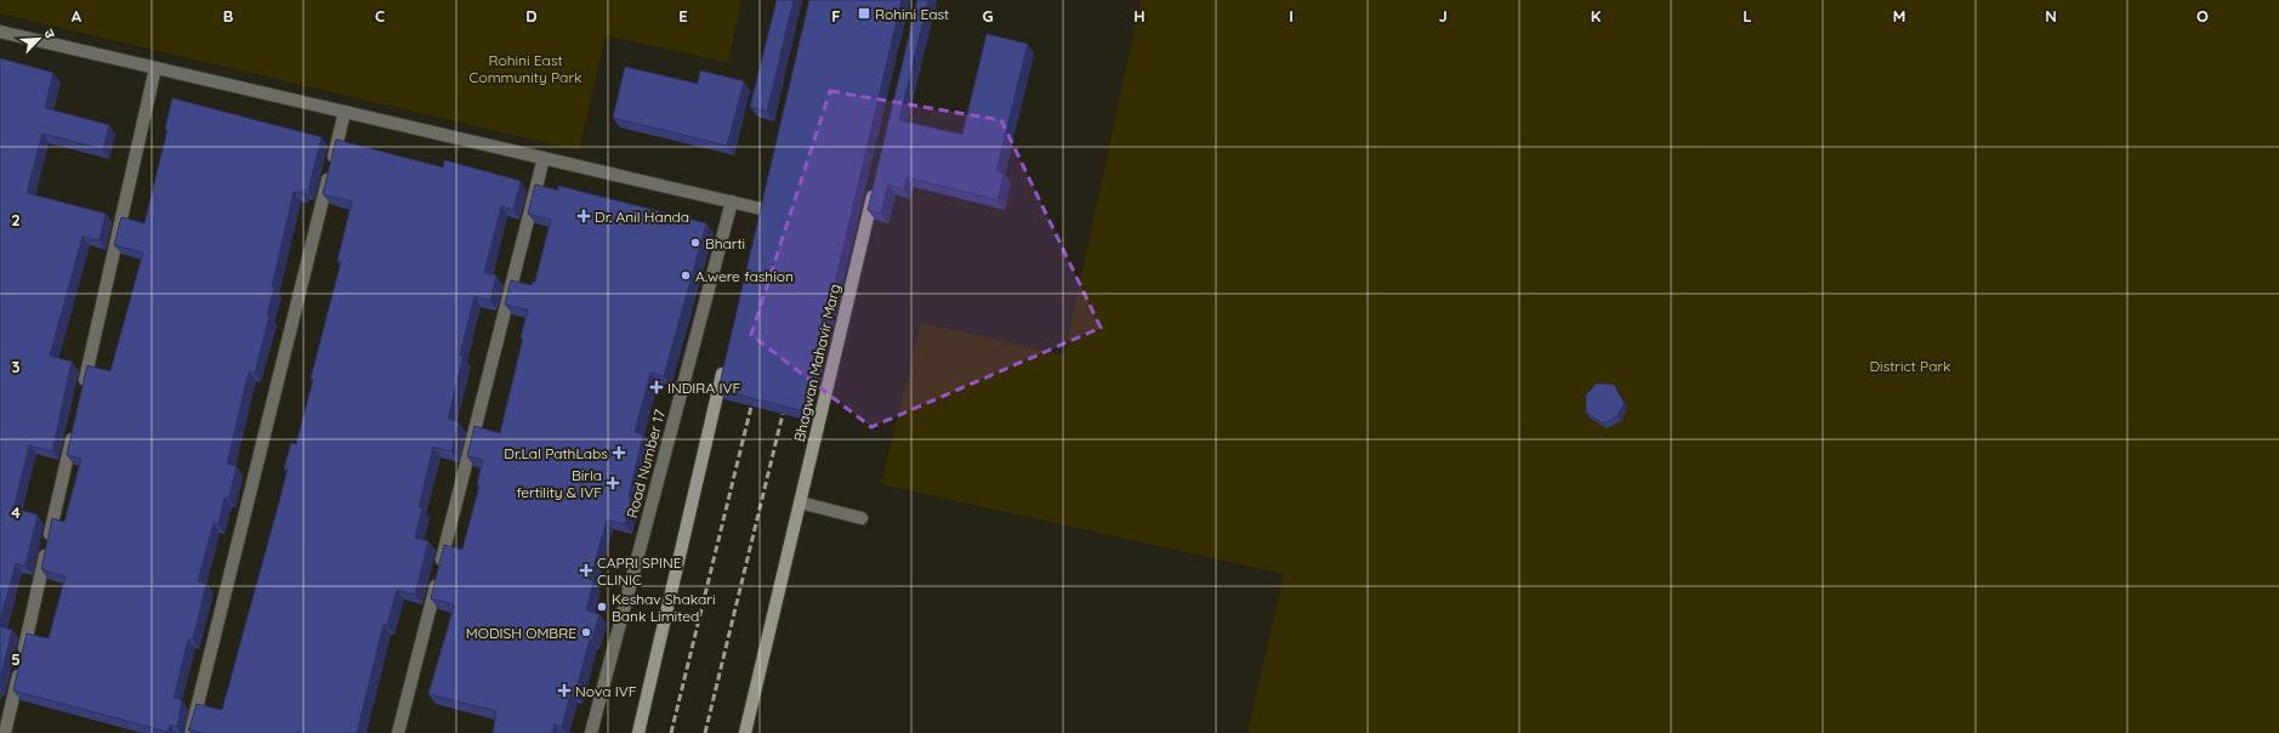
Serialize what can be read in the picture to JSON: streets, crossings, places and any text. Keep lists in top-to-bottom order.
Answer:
{
  "streets": {
    "main road": ["Bhagwan Mahavir Marg"],
    "street": ["Road Number 17"]
  },
  "parks": ["Rohini East Community Park", "District Park"],
  "places": {
    "transit": ["Rohini East"],
    "health": [
      "Dr. Anil Handa",
      "INDIRA IVF",
      "Dr.Lal PathLabs",
      "Birla fertility & IVF",
      "CAPRI SPINE CLINIC",
      "Nova IVF"
    ],
    "other": [
      "Bharti",
      "A.were fashion",
      "Keshav Shakari Bank Limited",
      "MODISH OMBRE"
    ]
  },
  "north": "top right",
  "grid": {
    "columns": [
      "A",
      "B",
      "C",
      "D",
      "E",
      "F",
      "G",
      "H",
      "I",
      "J",
      "K",
      "L",
      "M",
      "N",
      "O"
    ],
    "rows": [
      "2",
      "3",
      "4",
      "5"
    ]
  }
}
